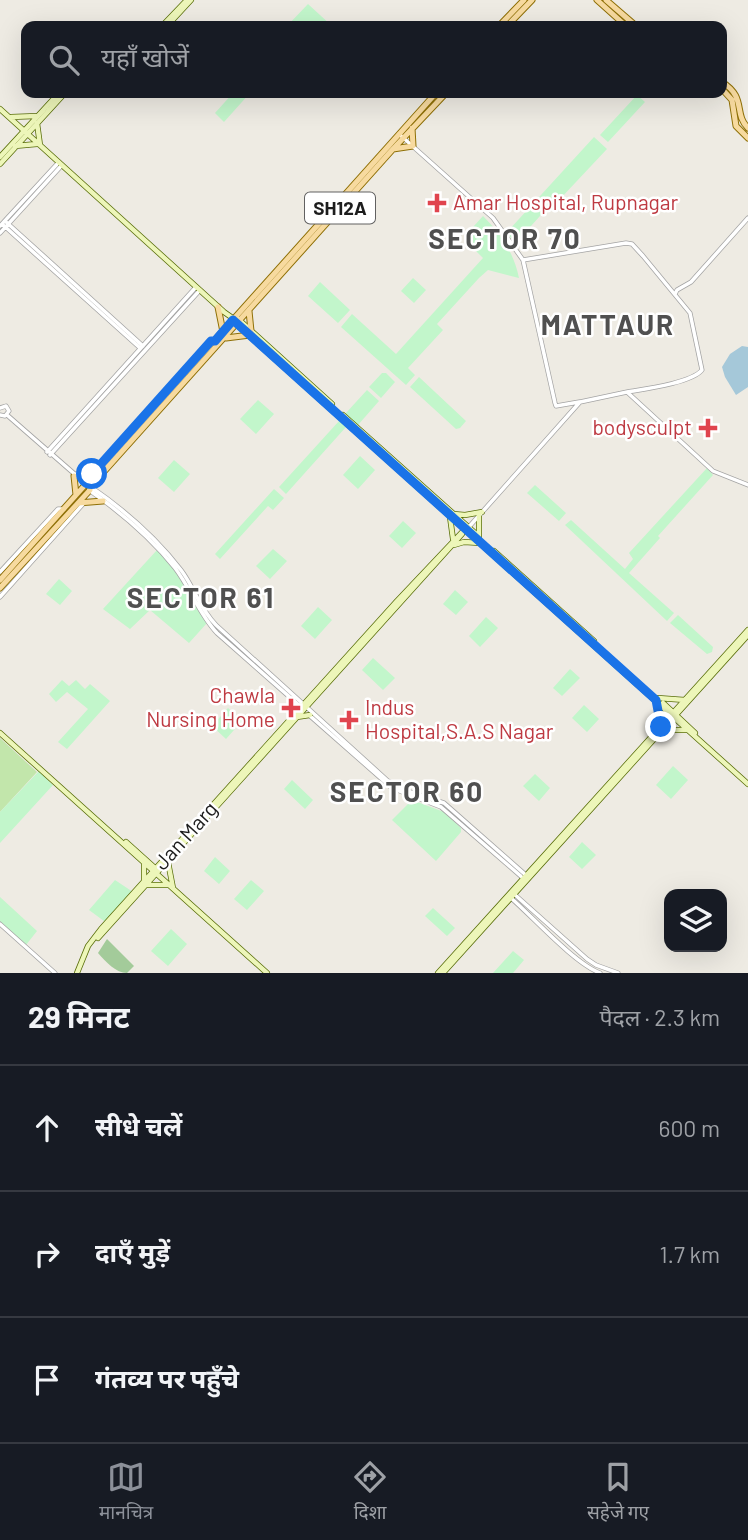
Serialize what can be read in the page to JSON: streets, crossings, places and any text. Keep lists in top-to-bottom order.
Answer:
{
  "streets": {
    "main road": ["SH12A", "Jan Marg"]
  },
  "districts": [
    "SECTOR 70",
    "MATTAUR",
    "SECTOR 61",
    "SECTOR 60"
  ],
  "places": {
    "health": [
      "Amar Hospital, Rupnagar",
      "bodysculpt",
      "Chawla Nursing Home",
      "Indus Hospital,S.A.S Nagar"
    ]
  },
  "page": {
    "search": "यहाँ खोजें",
    "heading": ["29 मिनट", "पैदल · 2.3 km"],
    "list": [
      ["सीधे चलें", "600 m"],
      ["दाएँ मुड़ें", "1.7 km"],
      "गंतव्य पर पहुँचे"
    ],
    "nav": ["मानचित्र", "दिशा", "सहेजे गए"]
  }
}
